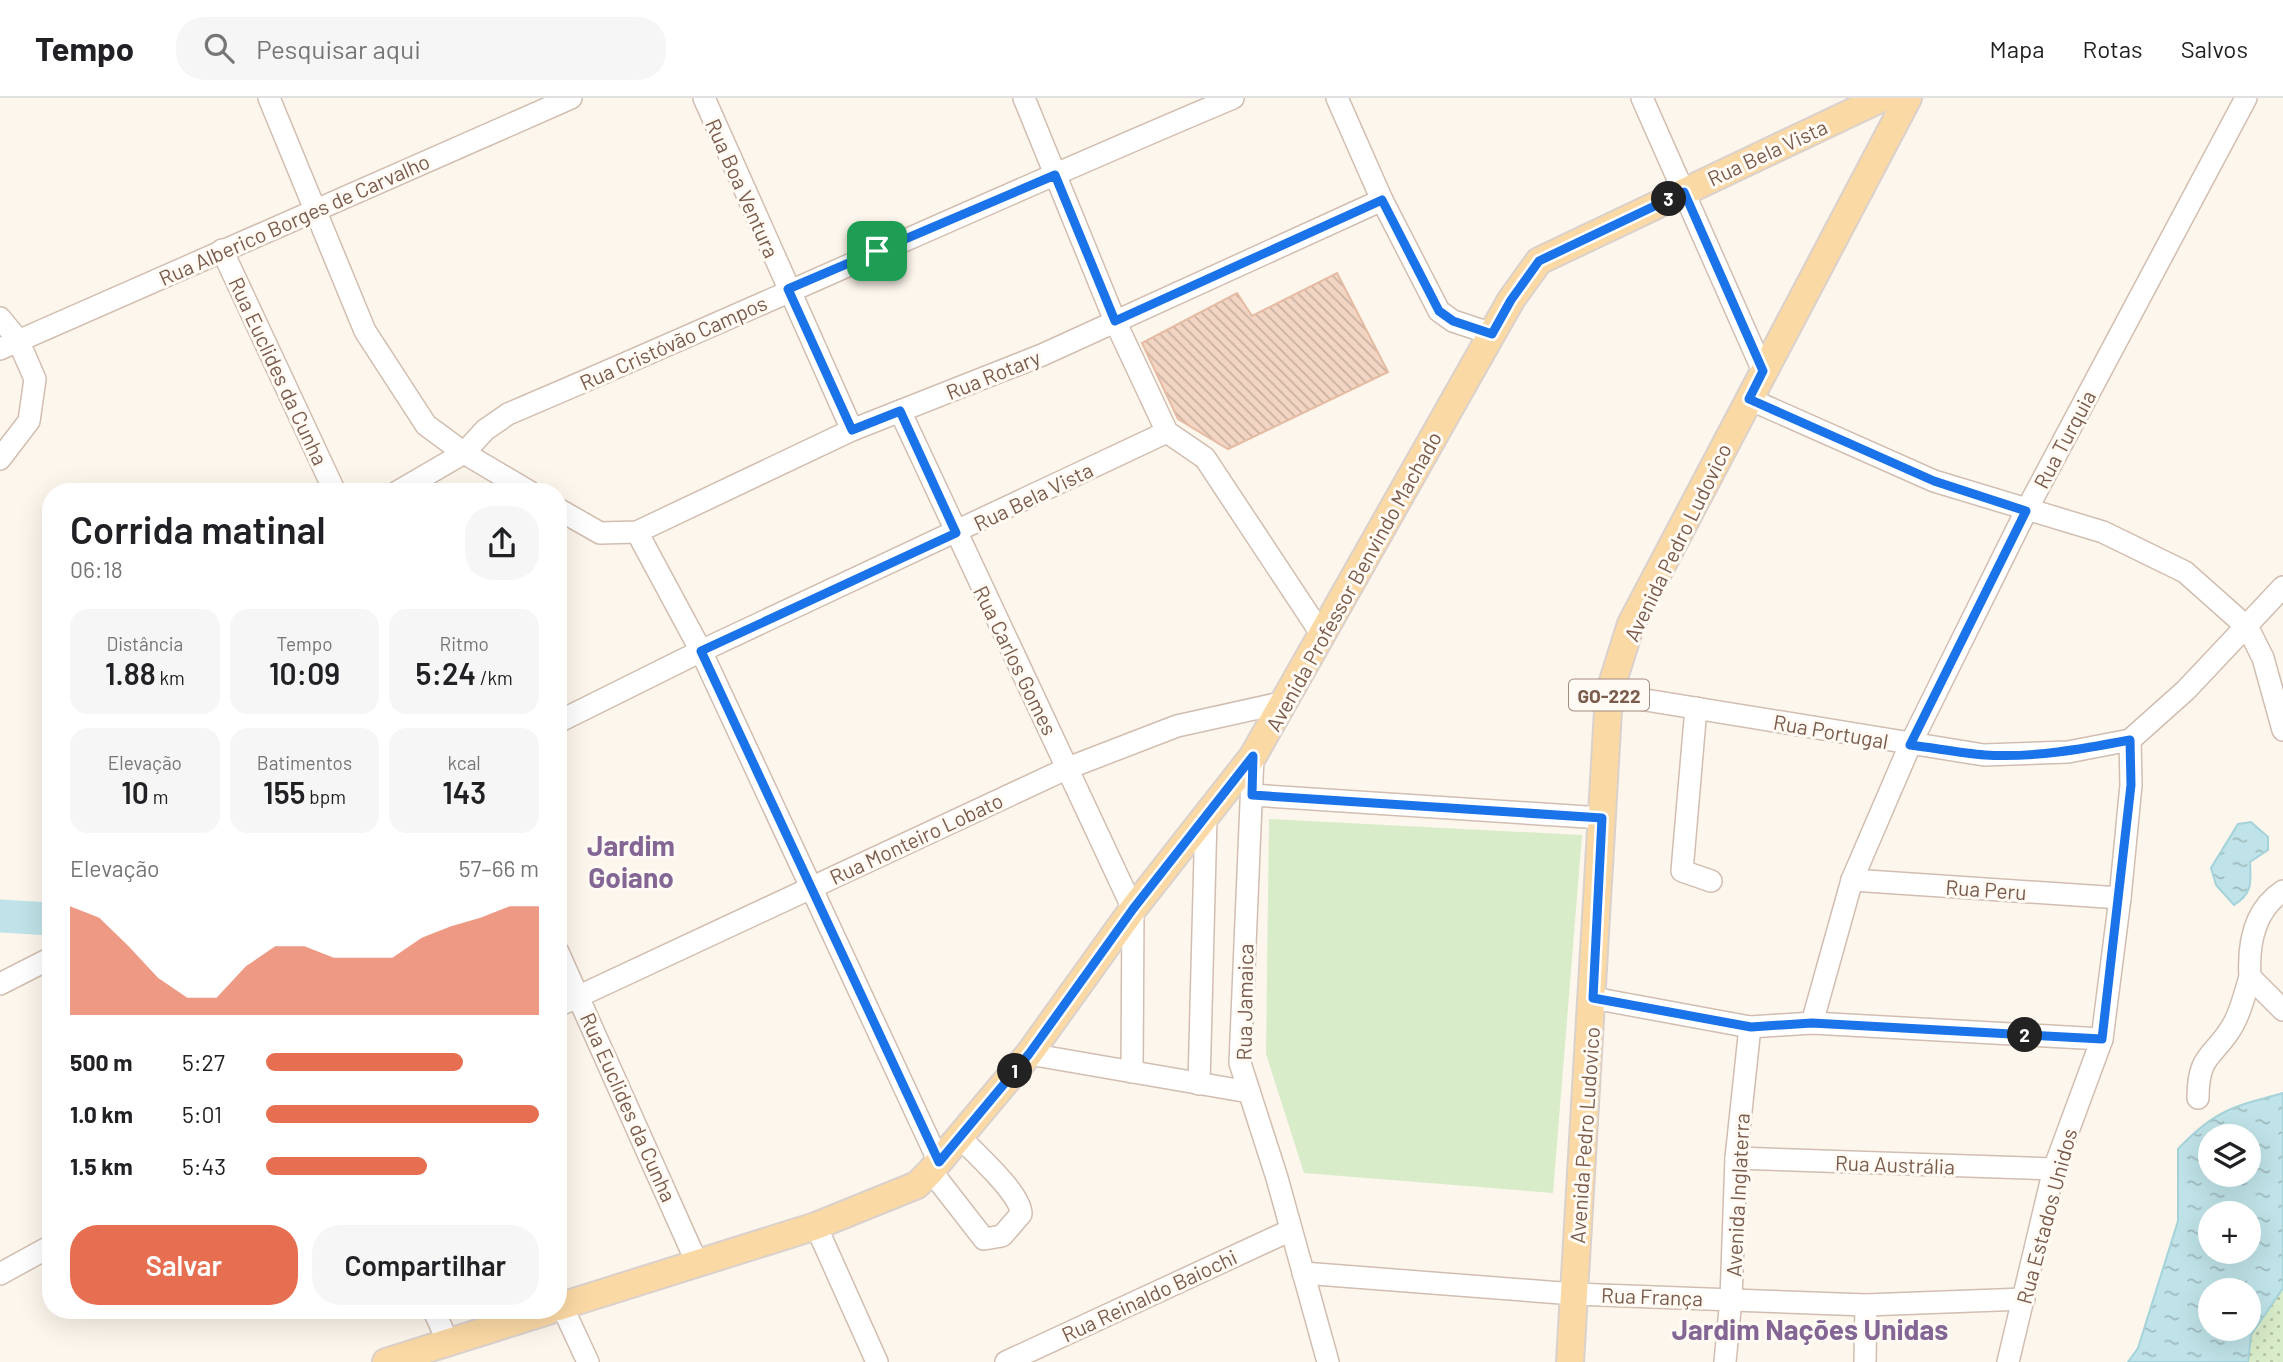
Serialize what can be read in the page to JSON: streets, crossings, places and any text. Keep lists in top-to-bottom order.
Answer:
{
  "streets": {
    "main road": [
      "Rua Bela Vista",
      "Avenida Pedro Ludovico",
      "Avenida Professor Benvindo Machado",
      "GO-222"
    ],
    "street": [
      "Rua Boa Ventura",
      "Rua Alberico Borges de Carvalho",
      "Rua Cristóvão Campos",
      "Rua Euclides da Cunha",
      "Rua Rotary",
      "Rua Turquia",
      "Rua Carlos Gomes",
      "Rua Portugal",
      "Rua Monteiro Lobato",
      "Rua Peru",
      "Rua Jamaica",
      "Rua Austrália",
      "Avenida Inglaterra",
      "Rua Estados Unidos",
      "Rua Reinaldo Baiochi",
      "Rua França"
    ]
  },
  "crossings": [
    ["Rua Bela Vista", "Avenida Professor Benvindo Machado"],
    ["Rua Bela Vista", "Rua Carlos Gomes"],
    ["Rua Boa Ventura", "Rua Cristóvão Campos"],
    ["Rua Boa Ventura", "Rua Rotary"],
    ["Rua Alberico Borges de Carvalho", "Rua Euclides da Cunha"],
    ["Rua Euclides da Cunha", "Avenida Professor Benvindo Machado"],
    ["Rua Euclides da Cunha", "Rua Monteiro Lobato"],
    ["Rua Rotary", "Rua Carlos Gomes"],
    ["Rua Turquia", "Rua Portugal"],
    ["Rua Turquia", "Rua Peru"],
    ["Avenida Pedro Ludovico", "Rua Portugal"],
    ["Avenida Pedro Ludovico", "Rua França"],
    ["Avenida Professor Benvindo Machado", "Rua Carlos Gomes"],
    ["Avenida Professor Benvindo Machado", "Rua Monteiro Lobato"],
    ["Avenida Professor Benvindo Machado", "Rua Jamaica"],
    ["Rua Carlos Gomes", "Rua Monteiro Lobato"],
    ["Rua Portugal", "Rua Estados Unidos"],
    ["Rua Peru", "Rua Estados Unidos"],
    ["Rua Jamaica", "Rua Reinaldo Baiochi"],
    ["Rua Austrália", "Avenida Inglaterra"],
    ["Rua Austrália", "Rua Estados Unidos"],
    ["Avenida Inglaterra", "Rua França"],
    ["Rua Estados Unidos", "Rua França"]
  ],
  "districts": ["Jardim Goiano", "Jardim Nações Unidas"],
  "page": {
    "header": "Tempo",
    "search": "Pesquisar aqui",
    "nav": ["Mapa", "Rotas", "Salvos"],
    "pins": ["3", "2", "1"],
    "heading": ["Corrida matinal", "06:18"],
    "stats": [
      ["Distância", "1.88 km"],
      ["Tempo", "10:09"],
      ["Ritmo", "5:24 /km"],
      ["Elevação", "10 m"],
      ["Batimentos", "155 bpm"],
      ["kcal", "143"]
    ],
    "chart": ["Elevação", "57–66 m"],
    "list": [
      {
        "name": "500 m",
        "note": "5:27"
      },
      {
        "name": "1.0 km",
        "note": "5:01"
      },
      {
        "name": "1.5 km",
        "note": "5:43"
      }
    ],
    "map_buttons": ["+", "−"],
    "buttons": ["Salvar", "Compartilhar"]
  }
}
